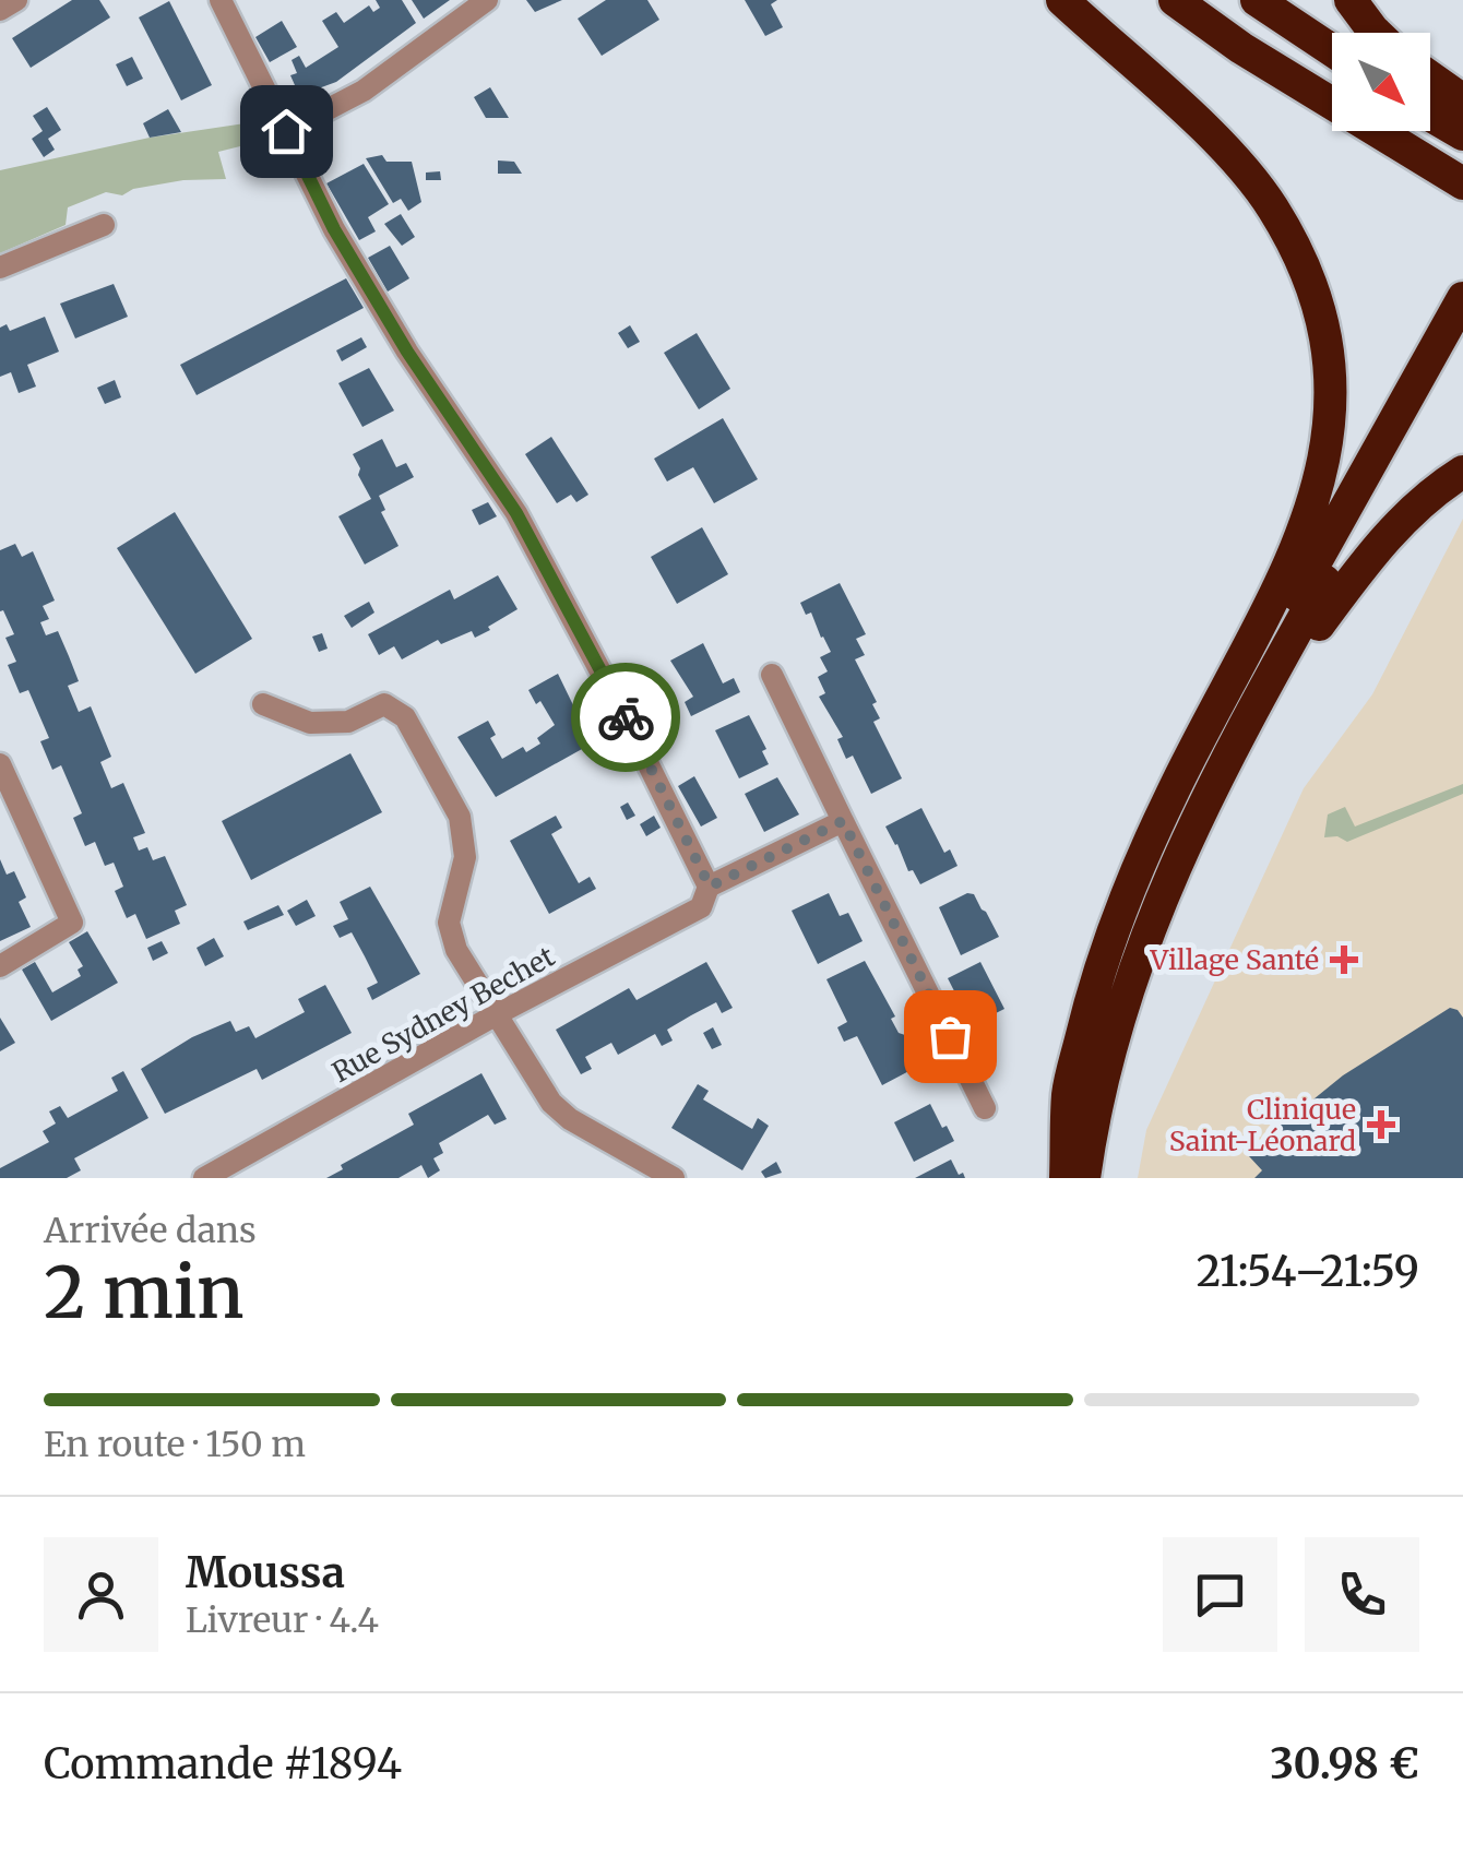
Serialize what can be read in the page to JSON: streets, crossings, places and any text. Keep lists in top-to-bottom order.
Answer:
{
  "streets": {
    "street": ["Rue Sydney Bechet"]
  },
  "places": {
    "health": ["Village Santé", "Clinique Saint-Léonard"]
  },
  "north": "bottom right",
  "page": {
    "heading": ["2 min", "Arrivée dans", "21:54–21:59"],
    "panel": [
      "Moussa",
      "Livreur · 4.4",
      "Commande #1894",
      "30.98 €"
    ],
    "bar": "En route · 150 m"
  }
}
